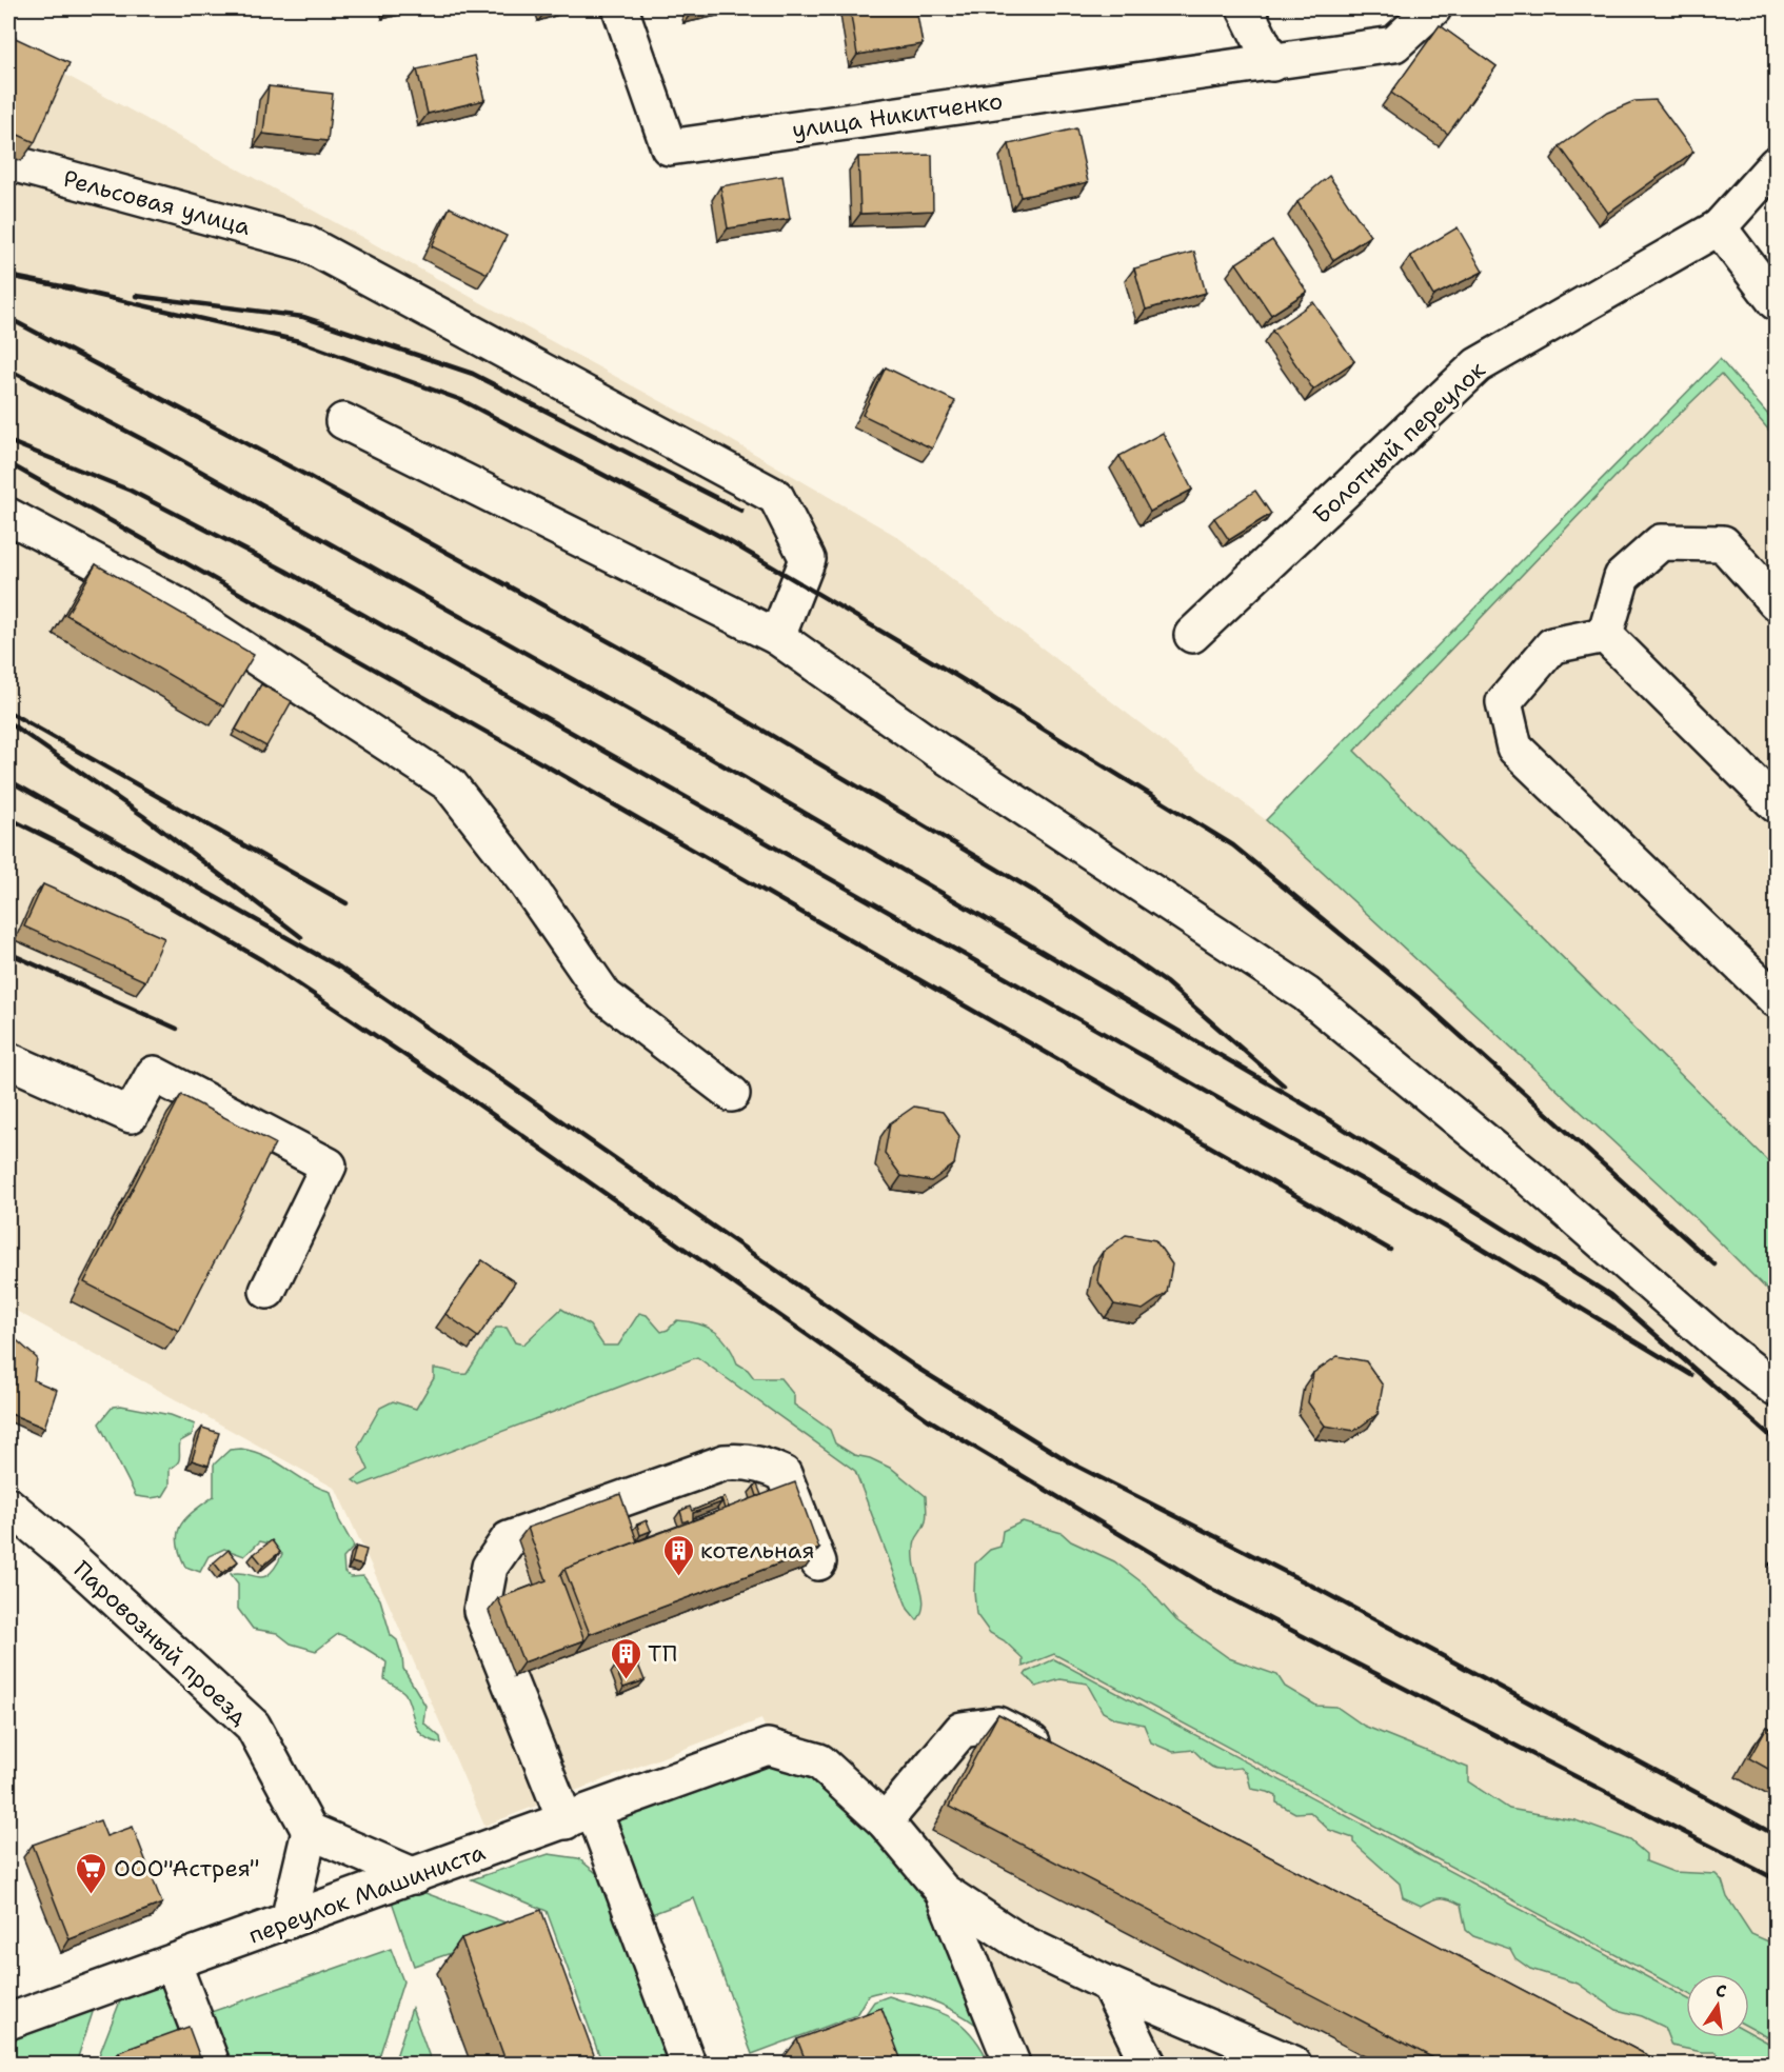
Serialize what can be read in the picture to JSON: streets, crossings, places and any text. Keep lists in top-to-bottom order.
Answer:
{
  "streets": {
    "street": [
      "улица Никитченко",
      "Рельсовая улица",
      "Болотный переулок",
      "Паровозный проезд",
      "переулок Машиниста"
    ]
  },
  "places": {
    "building": ["котельная", "ТП"],
    "supermarket": ["ООО\"Астрея\""]
  },
  "north": "top"
}
